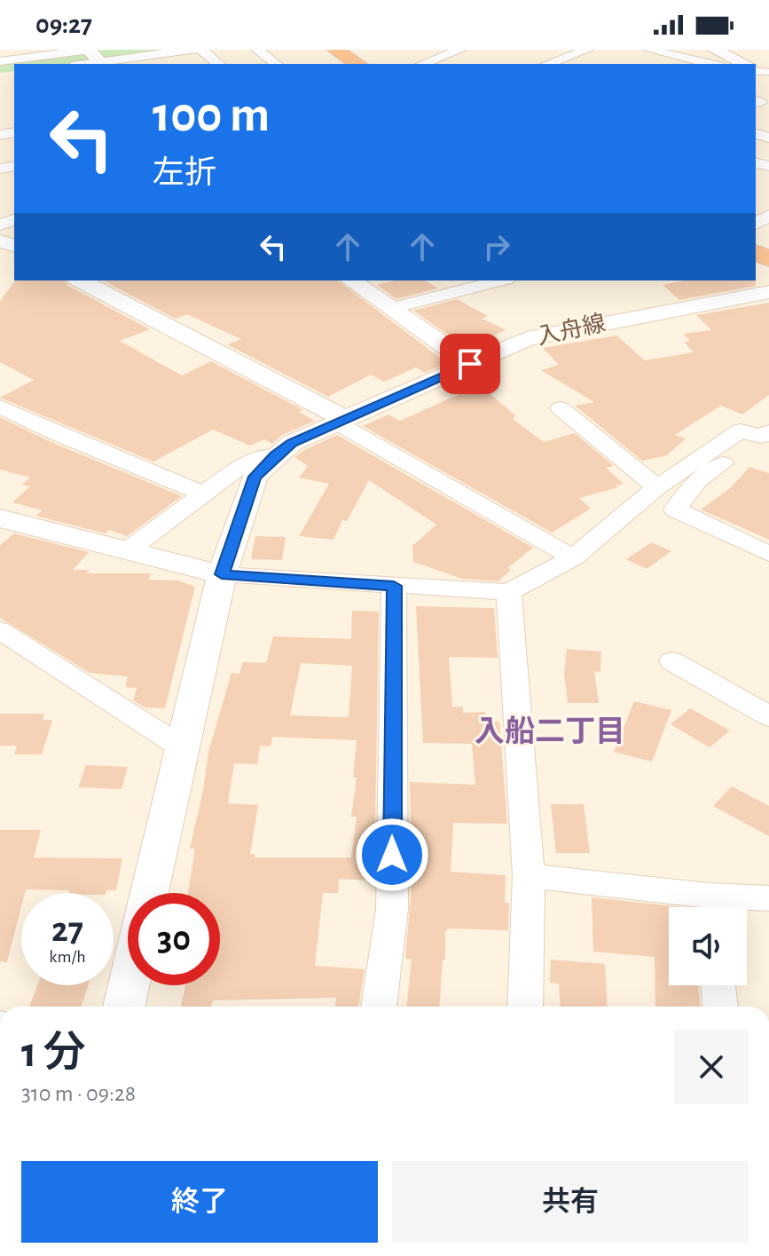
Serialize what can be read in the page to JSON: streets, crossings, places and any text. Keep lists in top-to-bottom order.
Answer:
{
  "streets": {
    "street": ["入舟線"]
  },
  "districts": ["入船二丁目"],
  "page": {
    "status": "09:27",
    "turn": ["100 m", "左折"],
    "speed": "27 km/h",
    "limit": "30",
    "heading": ["1 分", "310 m · 09:28"],
    "buttons": ["終了", "共有"]
  }
}
